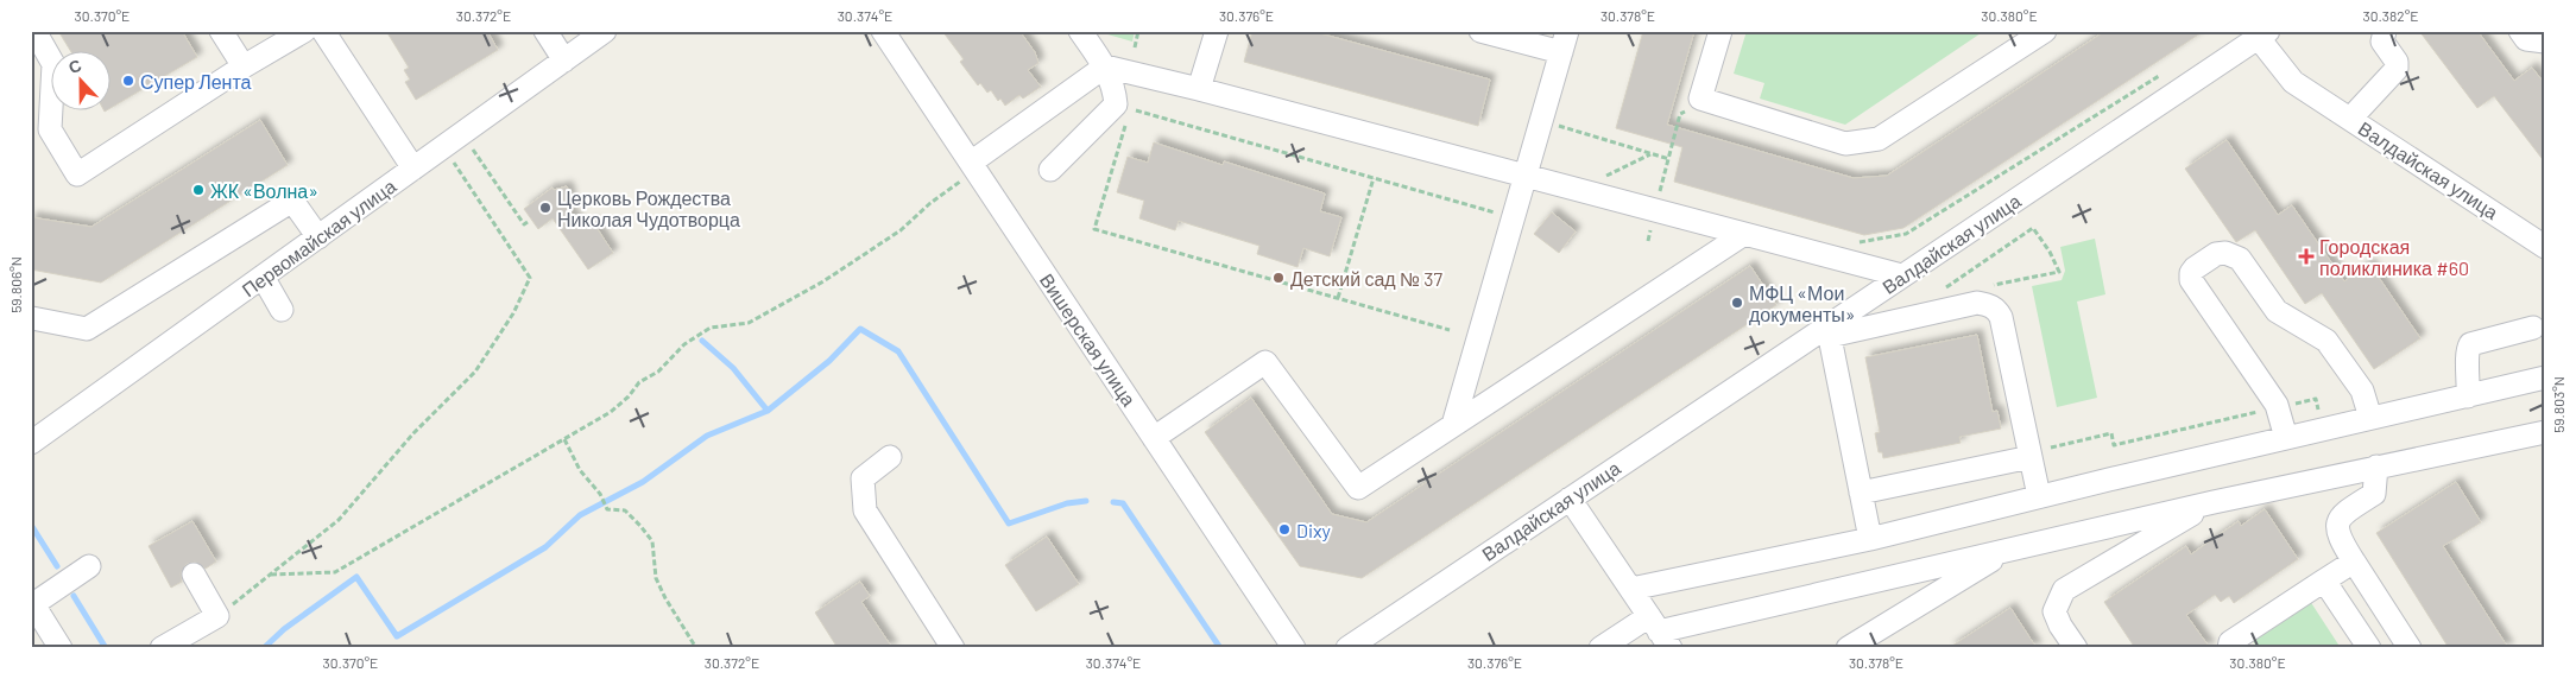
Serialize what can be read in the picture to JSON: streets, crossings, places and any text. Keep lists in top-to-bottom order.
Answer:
{
  "streets": {
    "street": ["Валдайская улица", "Первомайская улица", "Вишерская улица"]
  },
  "places": {
    "other": [
      "Супер Лента",
      "ЖК «Волна»",
      "Церковь Рождества Николая Чудотворца",
      "Детский сад № 37",
      "МФЦ «Мои документы»",
      "Dixy"
    ],
    "health": ["Городская поликлиника #60"]
  },
  "north": "top",
  "coordinates": [
    "30.370°E",
    "30.372°E",
    "30.374°E",
    "30.376°E",
    "30.378°E",
    "30.380°E",
    "30.382°E",
    "59.806°N",
    "59.803°N"
  ]
}
